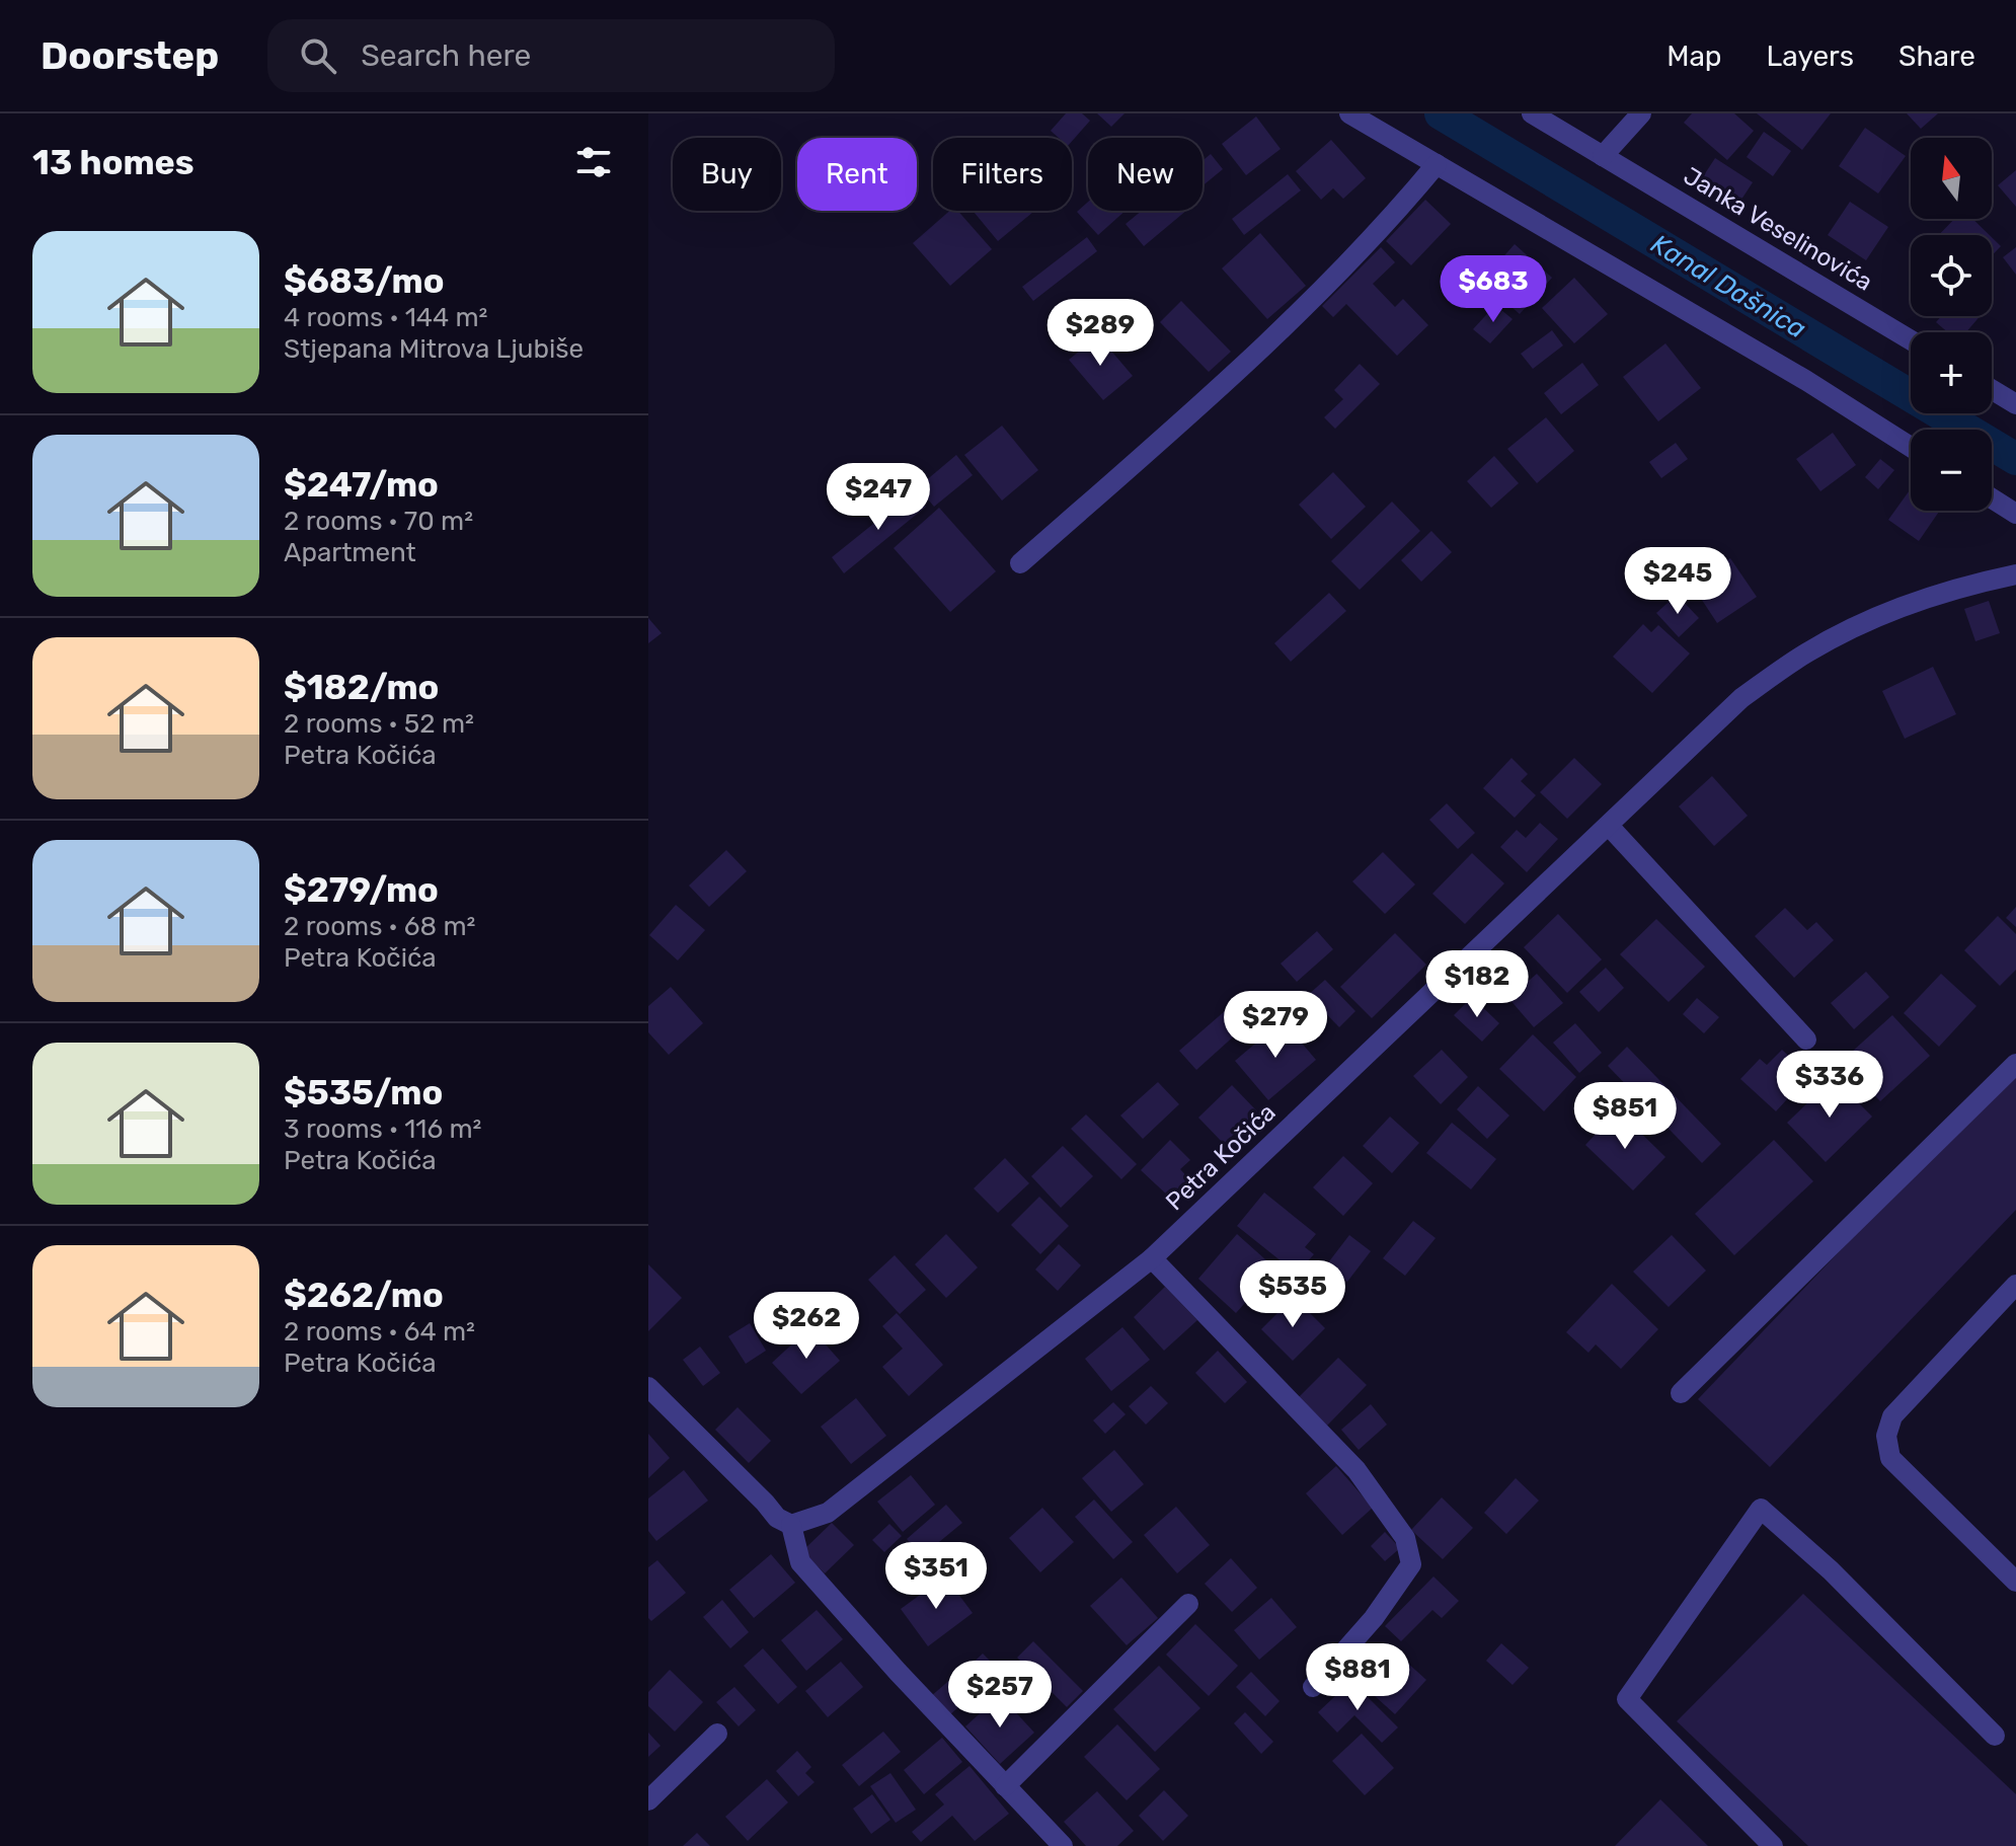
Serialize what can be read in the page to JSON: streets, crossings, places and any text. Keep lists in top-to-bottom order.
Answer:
{
  "streets": {
    "street": ["Janka Veselinovića", "Petra Kočića"]
  },
  "water": ["Kanal Dašnica"],
  "north": "top",
  "page": {
    "header": "Doorstep",
    "search": "Search here",
    "nav": ["Map", "Layers", "Share"],
    "heading": "13 homes",
    "map_buttons": ["+", "−"],
    "chip": [
      "Buy",
      "Rent",
      "Filters",
      "New"
    ],
    "list": [
      {
        "name": "$683/mo",
        "note": "4 rooms · 144 m² · Stjepana Mitrova Ljubiše"
      },
      {
        "name": "$247/mo",
        "note": "2 rooms · 70 m² · Apartment"
      },
      {
        "name": "$182/mo",
        "note": "2 rooms · 52 m² · Petra Kočića"
      },
      {
        "name": "$279/mo",
        "note": "2 rooms · 68 m² · Petra Kočića"
      },
      {
        "name": "$535/mo",
        "note": "3 rooms · 116 m² · Petra Kočića"
      },
      {
        "name": "$262/mo",
        "note": "2 rooms · 64 m² · Petra Kočića"
      }
    ],
    "price": [
      "$683",
      "$289",
      "$247",
      "$245",
      "$182",
      "$279",
      "$336",
      "$851",
      "$535",
      "$262",
      "$351",
      "$881",
      "$257"
    ]
  }
}
